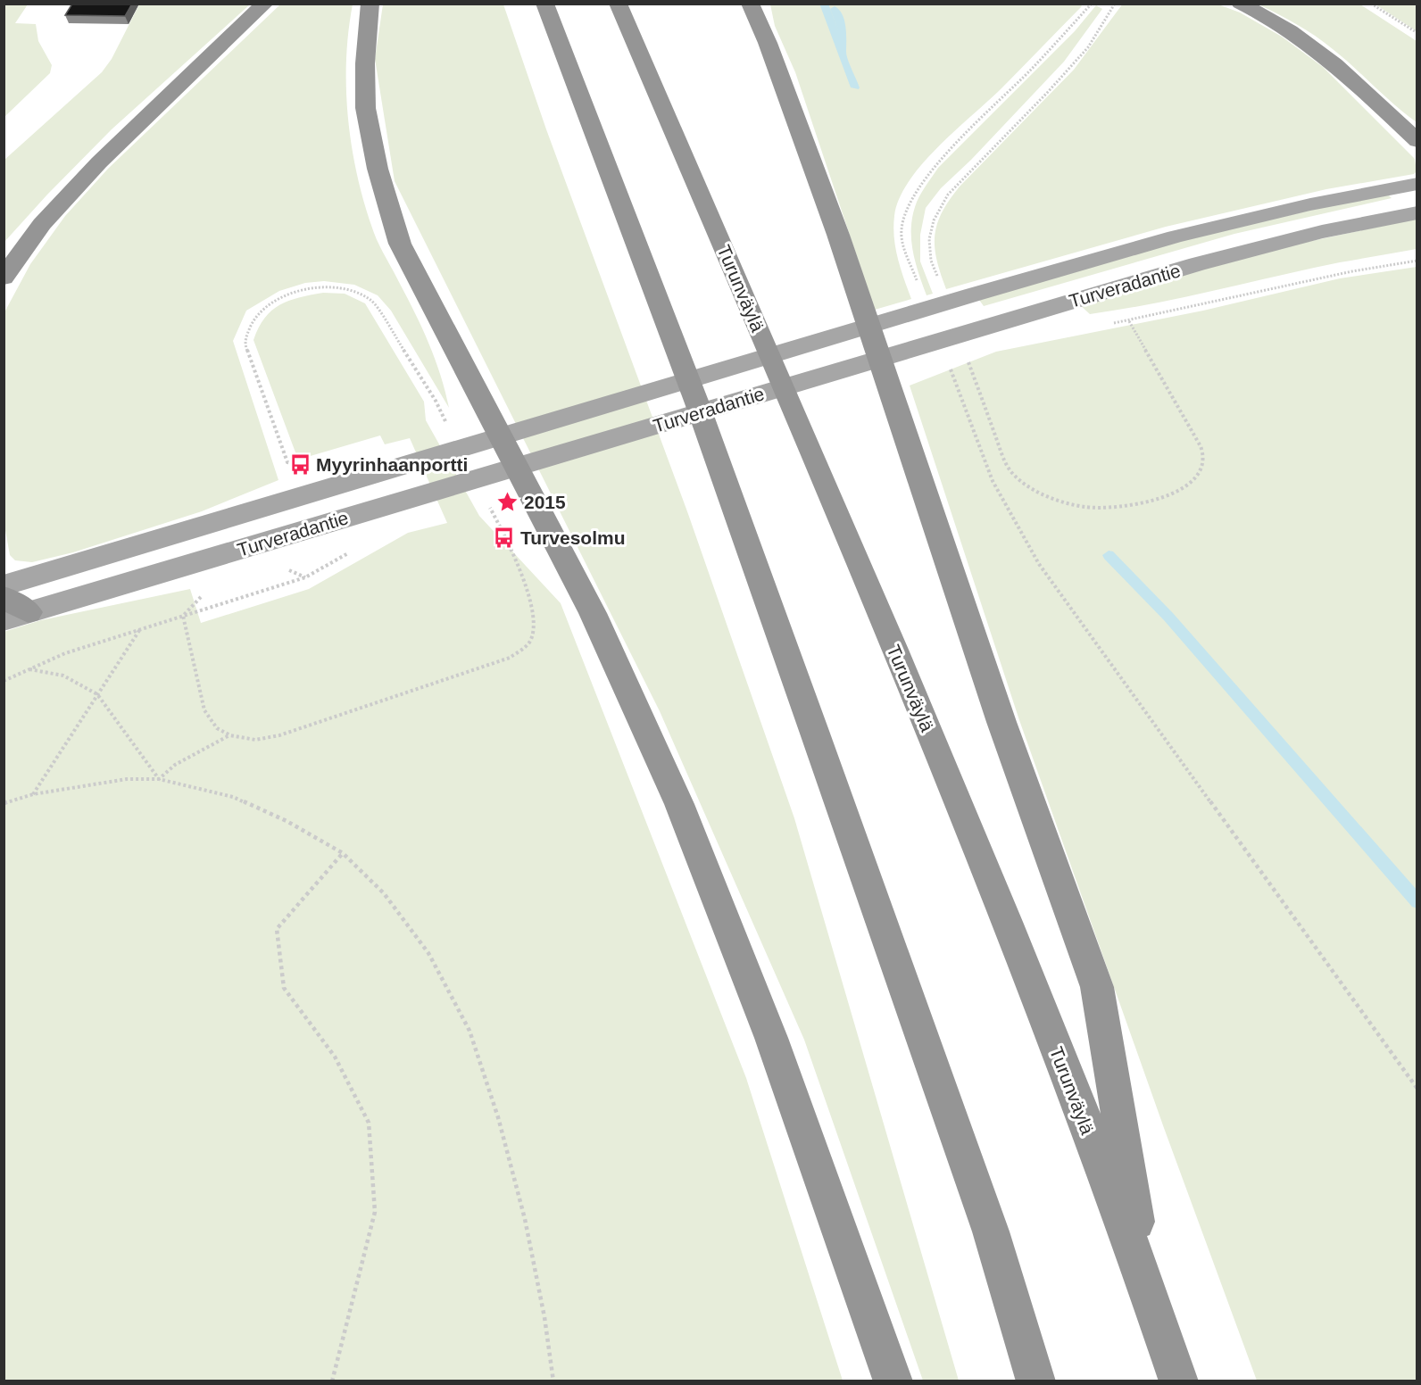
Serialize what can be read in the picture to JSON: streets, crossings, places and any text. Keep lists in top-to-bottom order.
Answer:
{
  "streets": {
    "highway": ["Turunväylä"],
    "main road": ["Turveradantie"]
  },
  "places": {
    "bus stop": ["Myyrinhaanportti", "Turvesolmu"],
    "place": ["2015"]
  }
}
